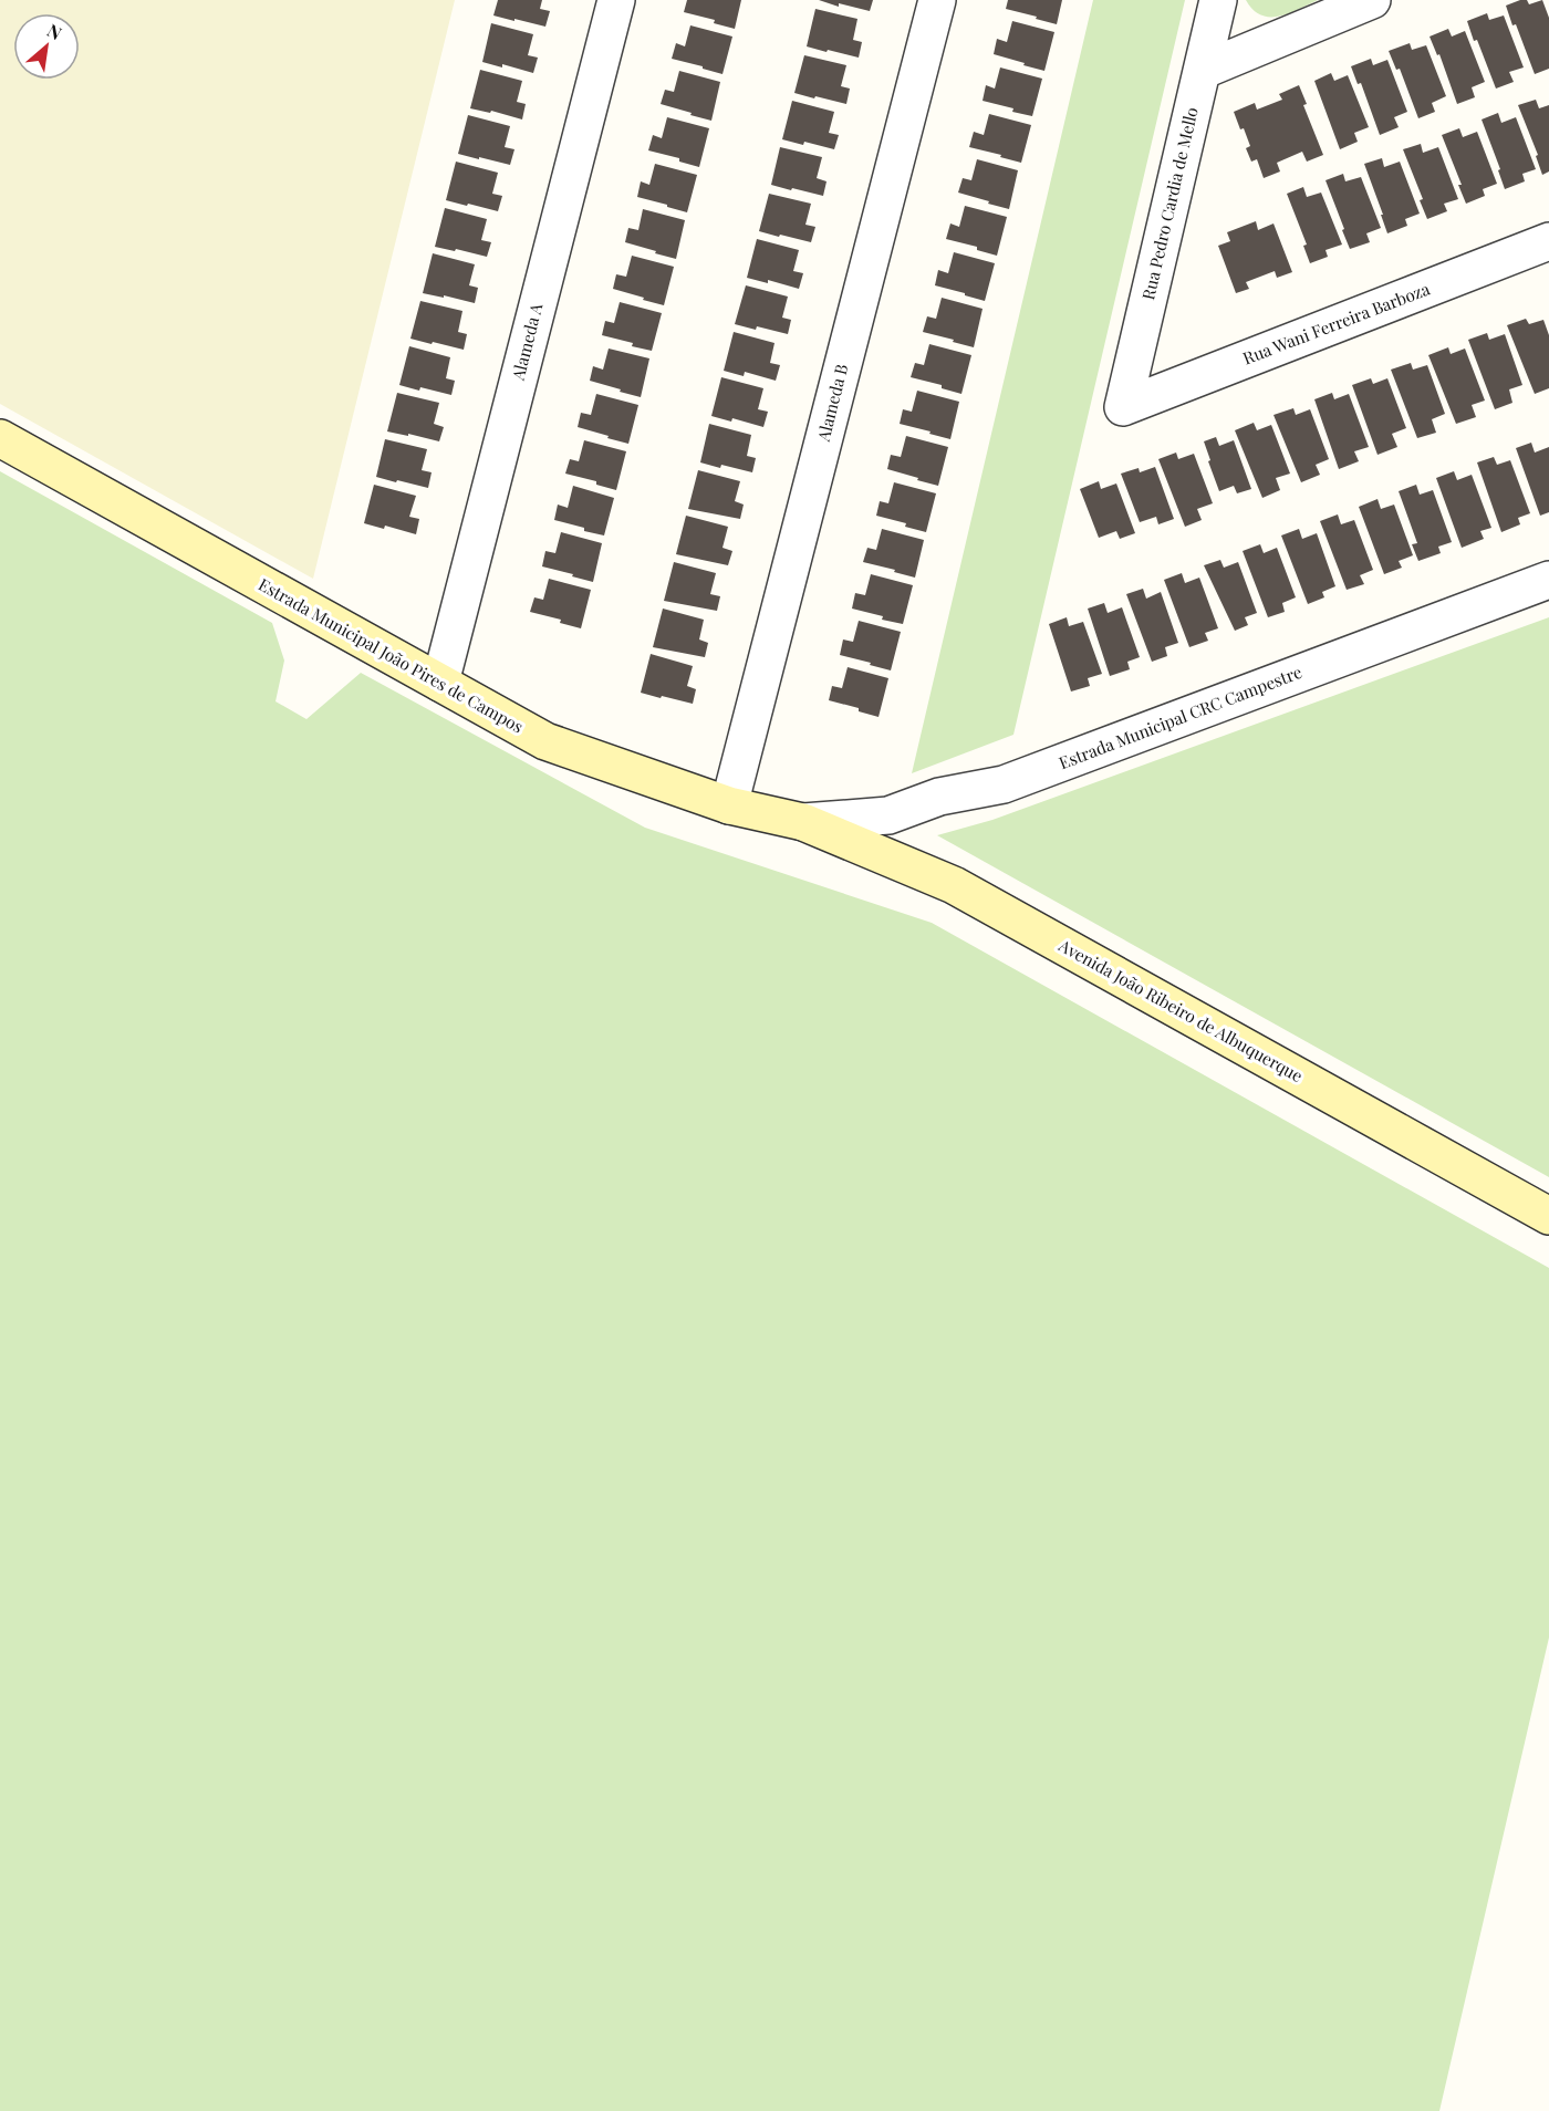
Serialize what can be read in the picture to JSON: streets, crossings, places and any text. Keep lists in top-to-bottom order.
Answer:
{
  "streets": {
    "street": [
      "Rua Pedro Cardia de Mello",
      "Rua Wani Ferreira Barboza",
      "Alameda A",
      "Alameda B",
      "Estrada Municipal João Pires de Campos",
      "Estrada Municipal CRC Campestre",
      "Avenida João Ribeiro de Albuquerque"
    ]
  },
  "crossings": [
    ["Rua Pedro Cardia de Mello", "Rua Wani Ferreira Barboza"],
    ["Alameda A", "Estrada Municipal João Pires de Campos"],
    ["Alameda B", "Estrada Municipal João Pires de Campos"],
    ["Estrada Municipal João Pires de Campos", "Estrada Municipal CRC Campestre"],
    ["Estrada Municipal João Pires de Campos", "Avenida João Ribeiro de Albuquerque"],
    ["Estrada Municipal CRC Campestre", "Avenida João Ribeiro de Albuquerque"]
  ],
  "north": "top right"
}
